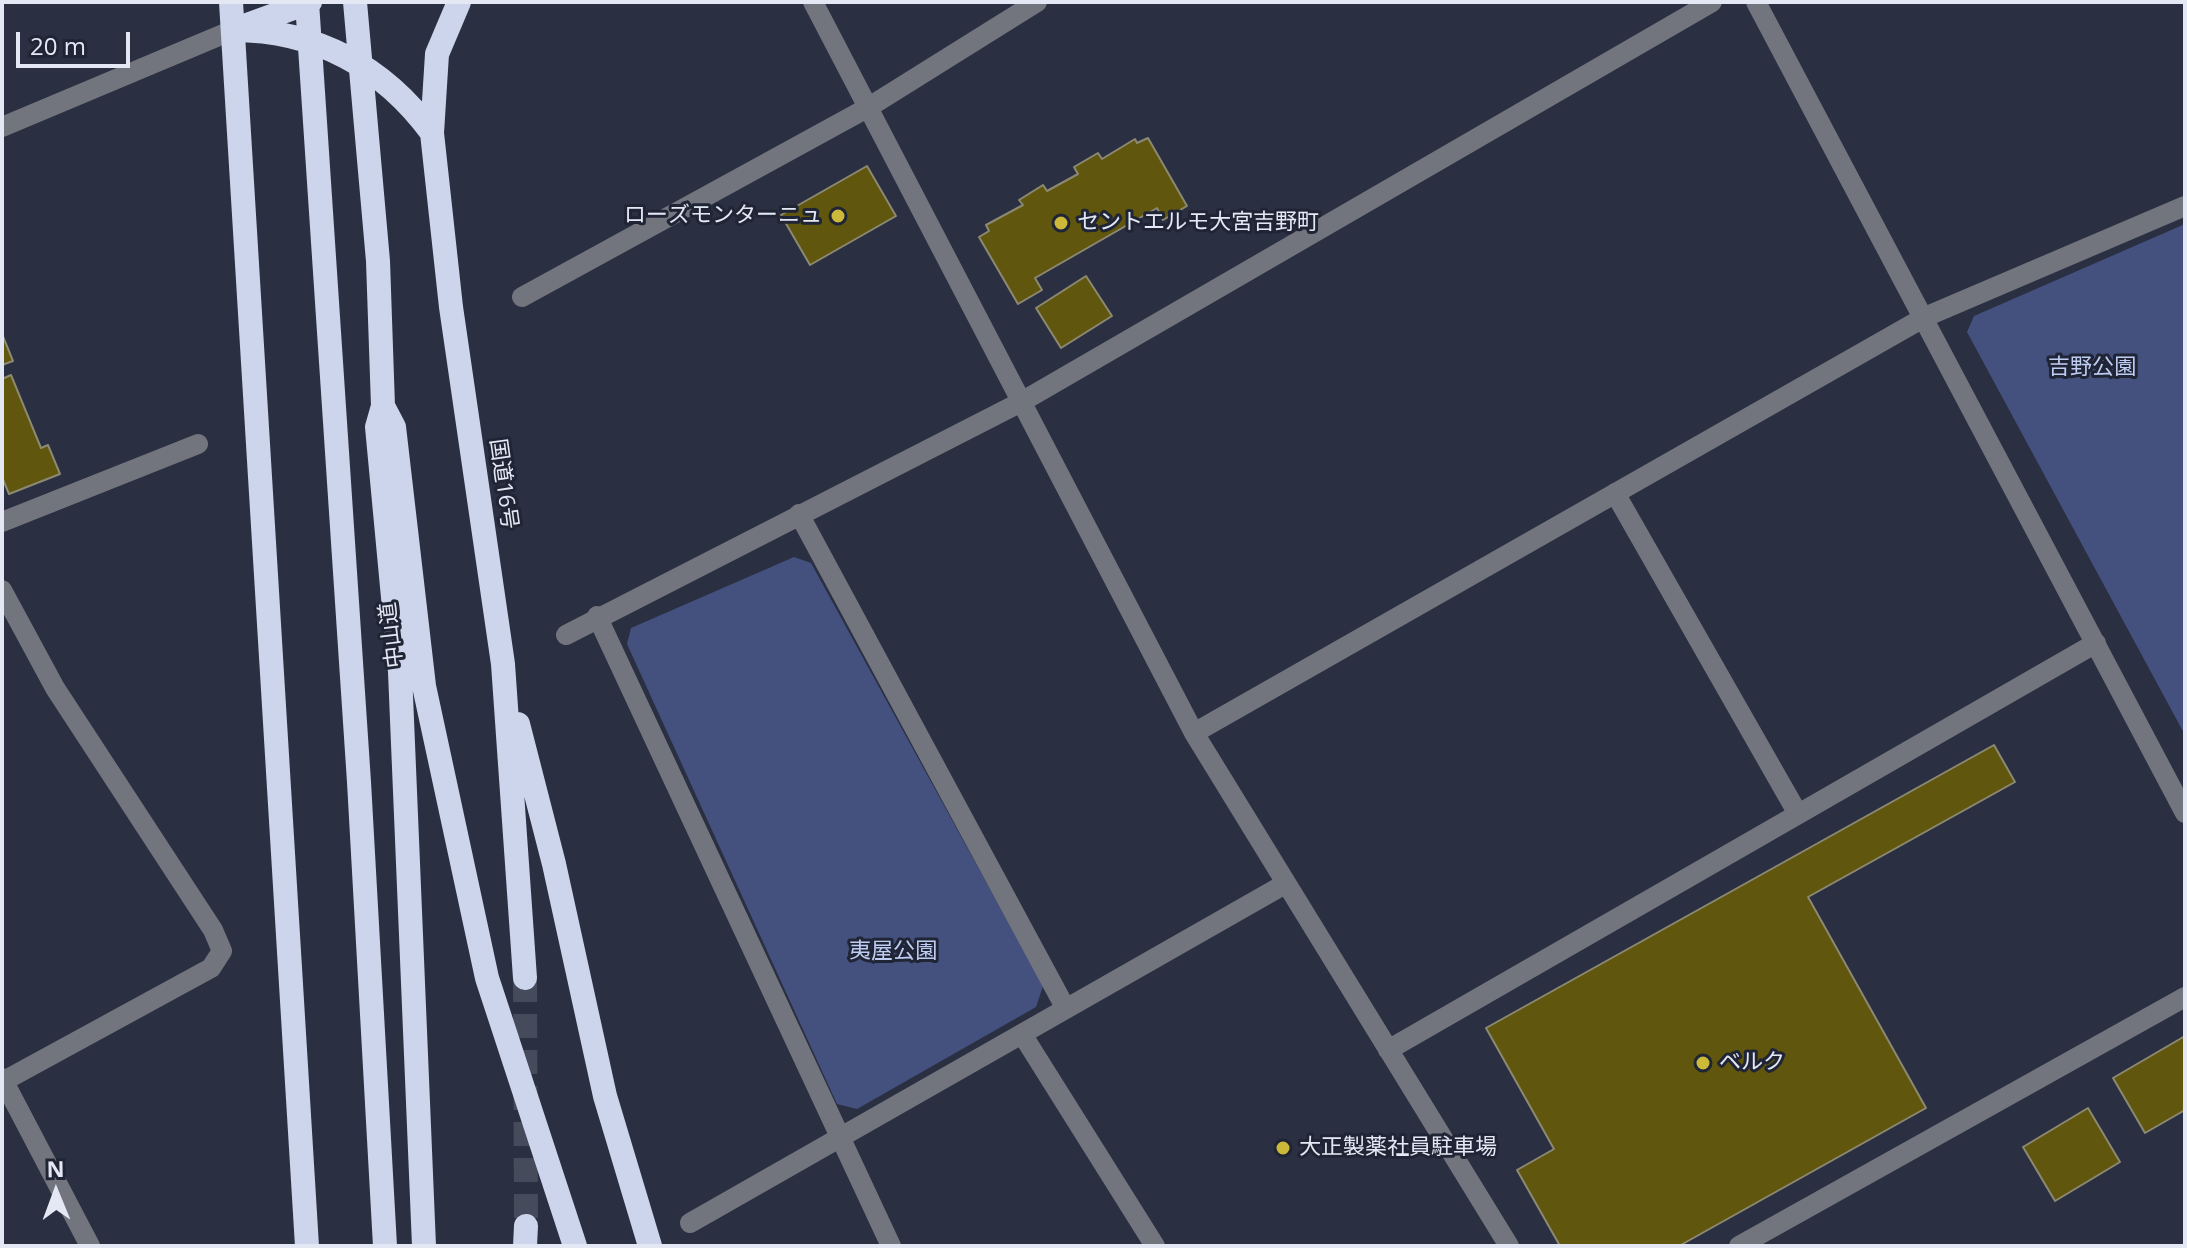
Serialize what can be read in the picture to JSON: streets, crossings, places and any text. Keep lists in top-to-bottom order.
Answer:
{
  "streets": {
    "highway": ["国道16号", "中山道"]
  },
  "parks": ["吉野公園", "夷屋公園"],
  "places": [
    "ローズモンターニュ",
    "セントエルモ大宮吉野町",
    "ベルク",
    "大正製薬社員駐車場"
  ],
  "scale_bar": "20 m",
  "north": "top"
}
